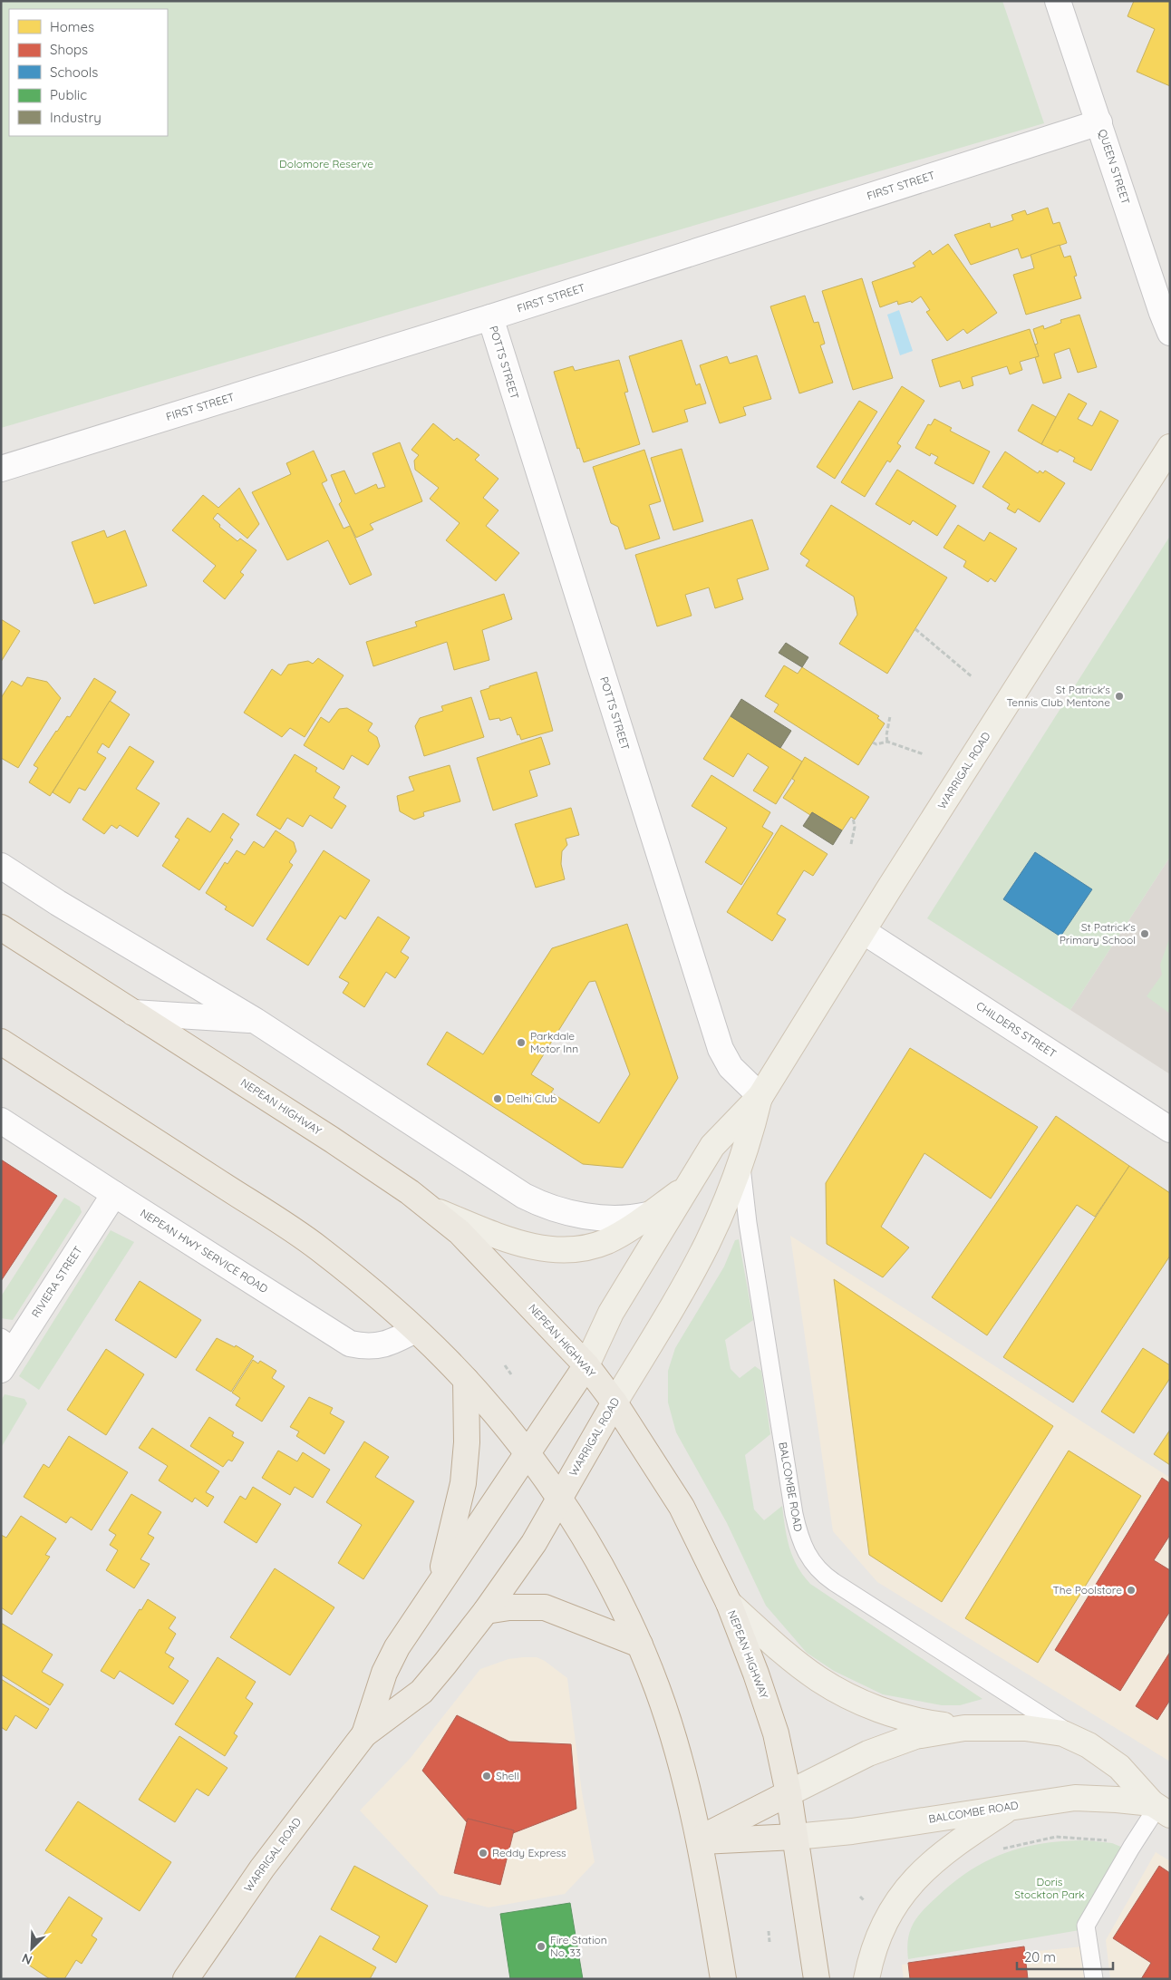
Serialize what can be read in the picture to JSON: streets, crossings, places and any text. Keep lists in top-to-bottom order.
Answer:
{
  "streets": {
    "highway": ["WARRIGAL ROAD", "NEPEAN HIGHWAY"],
    "main road": ["BALCOMBE ROAD"],
    "street": [
      "QUEEN STREET",
      "FIRST STREET",
      "POTTS STREET",
      "CHILDERS STREET",
      "NEPEAN HWY SERVICE ROAD",
      "RIVIERA STREET"
    ]
  },
  "crossings": [
    ["QUEEN STREET", "FIRST STREET"],
    ["FIRST STREET", "POTTS STREET"],
    ["POTTS STREET", "WARRIGAL ROAD"],
    ["WARRIGAL ROAD", "CHILDERS STREET"],
    ["WARRIGAL ROAD", "NEPEAN HIGHWAY"],
    ["WARRIGAL ROAD", "BALCOMBE ROAD"],
    ["NEPEAN HIGHWAY", "BALCOMBE ROAD"],
    ["NEPEAN HWY SERVICE ROAD", "RIVIERA STREET"]
  ],
  "parks": ["Dolomore Reserve", "Doris Stockton Park"],
  "places": [
    "St Patrick's Tennis Club Mentone",
    "St Patrick's Primary School",
    "Parkdale Motor Inn",
    "Delhi Club",
    "The Poolstore",
    "Shell",
    "Reddy Express",
    "Fire Station No. 33"
  ],
  "legend": [
    "Homes",
    "Shops",
    "Schools",
    "Public",
    "Industry"
  ],
  "scale_bar": "20 m",
  "north": "bottom left"
}
